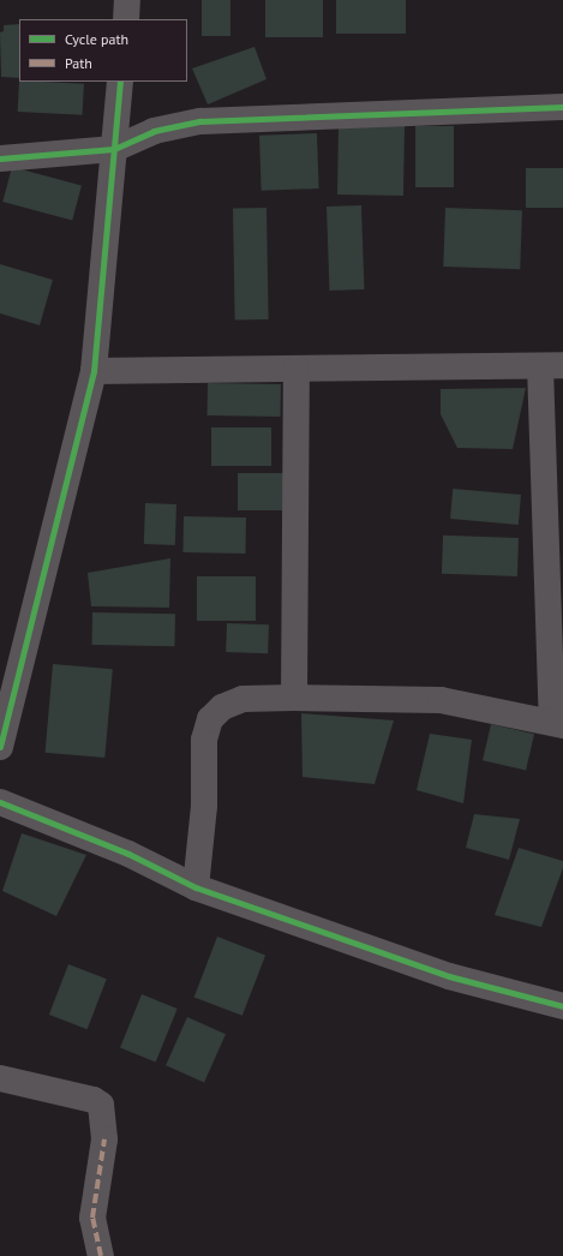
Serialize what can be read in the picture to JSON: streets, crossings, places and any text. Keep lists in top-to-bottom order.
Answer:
{
  "legend": ["Cycle path", "Path"]
}
